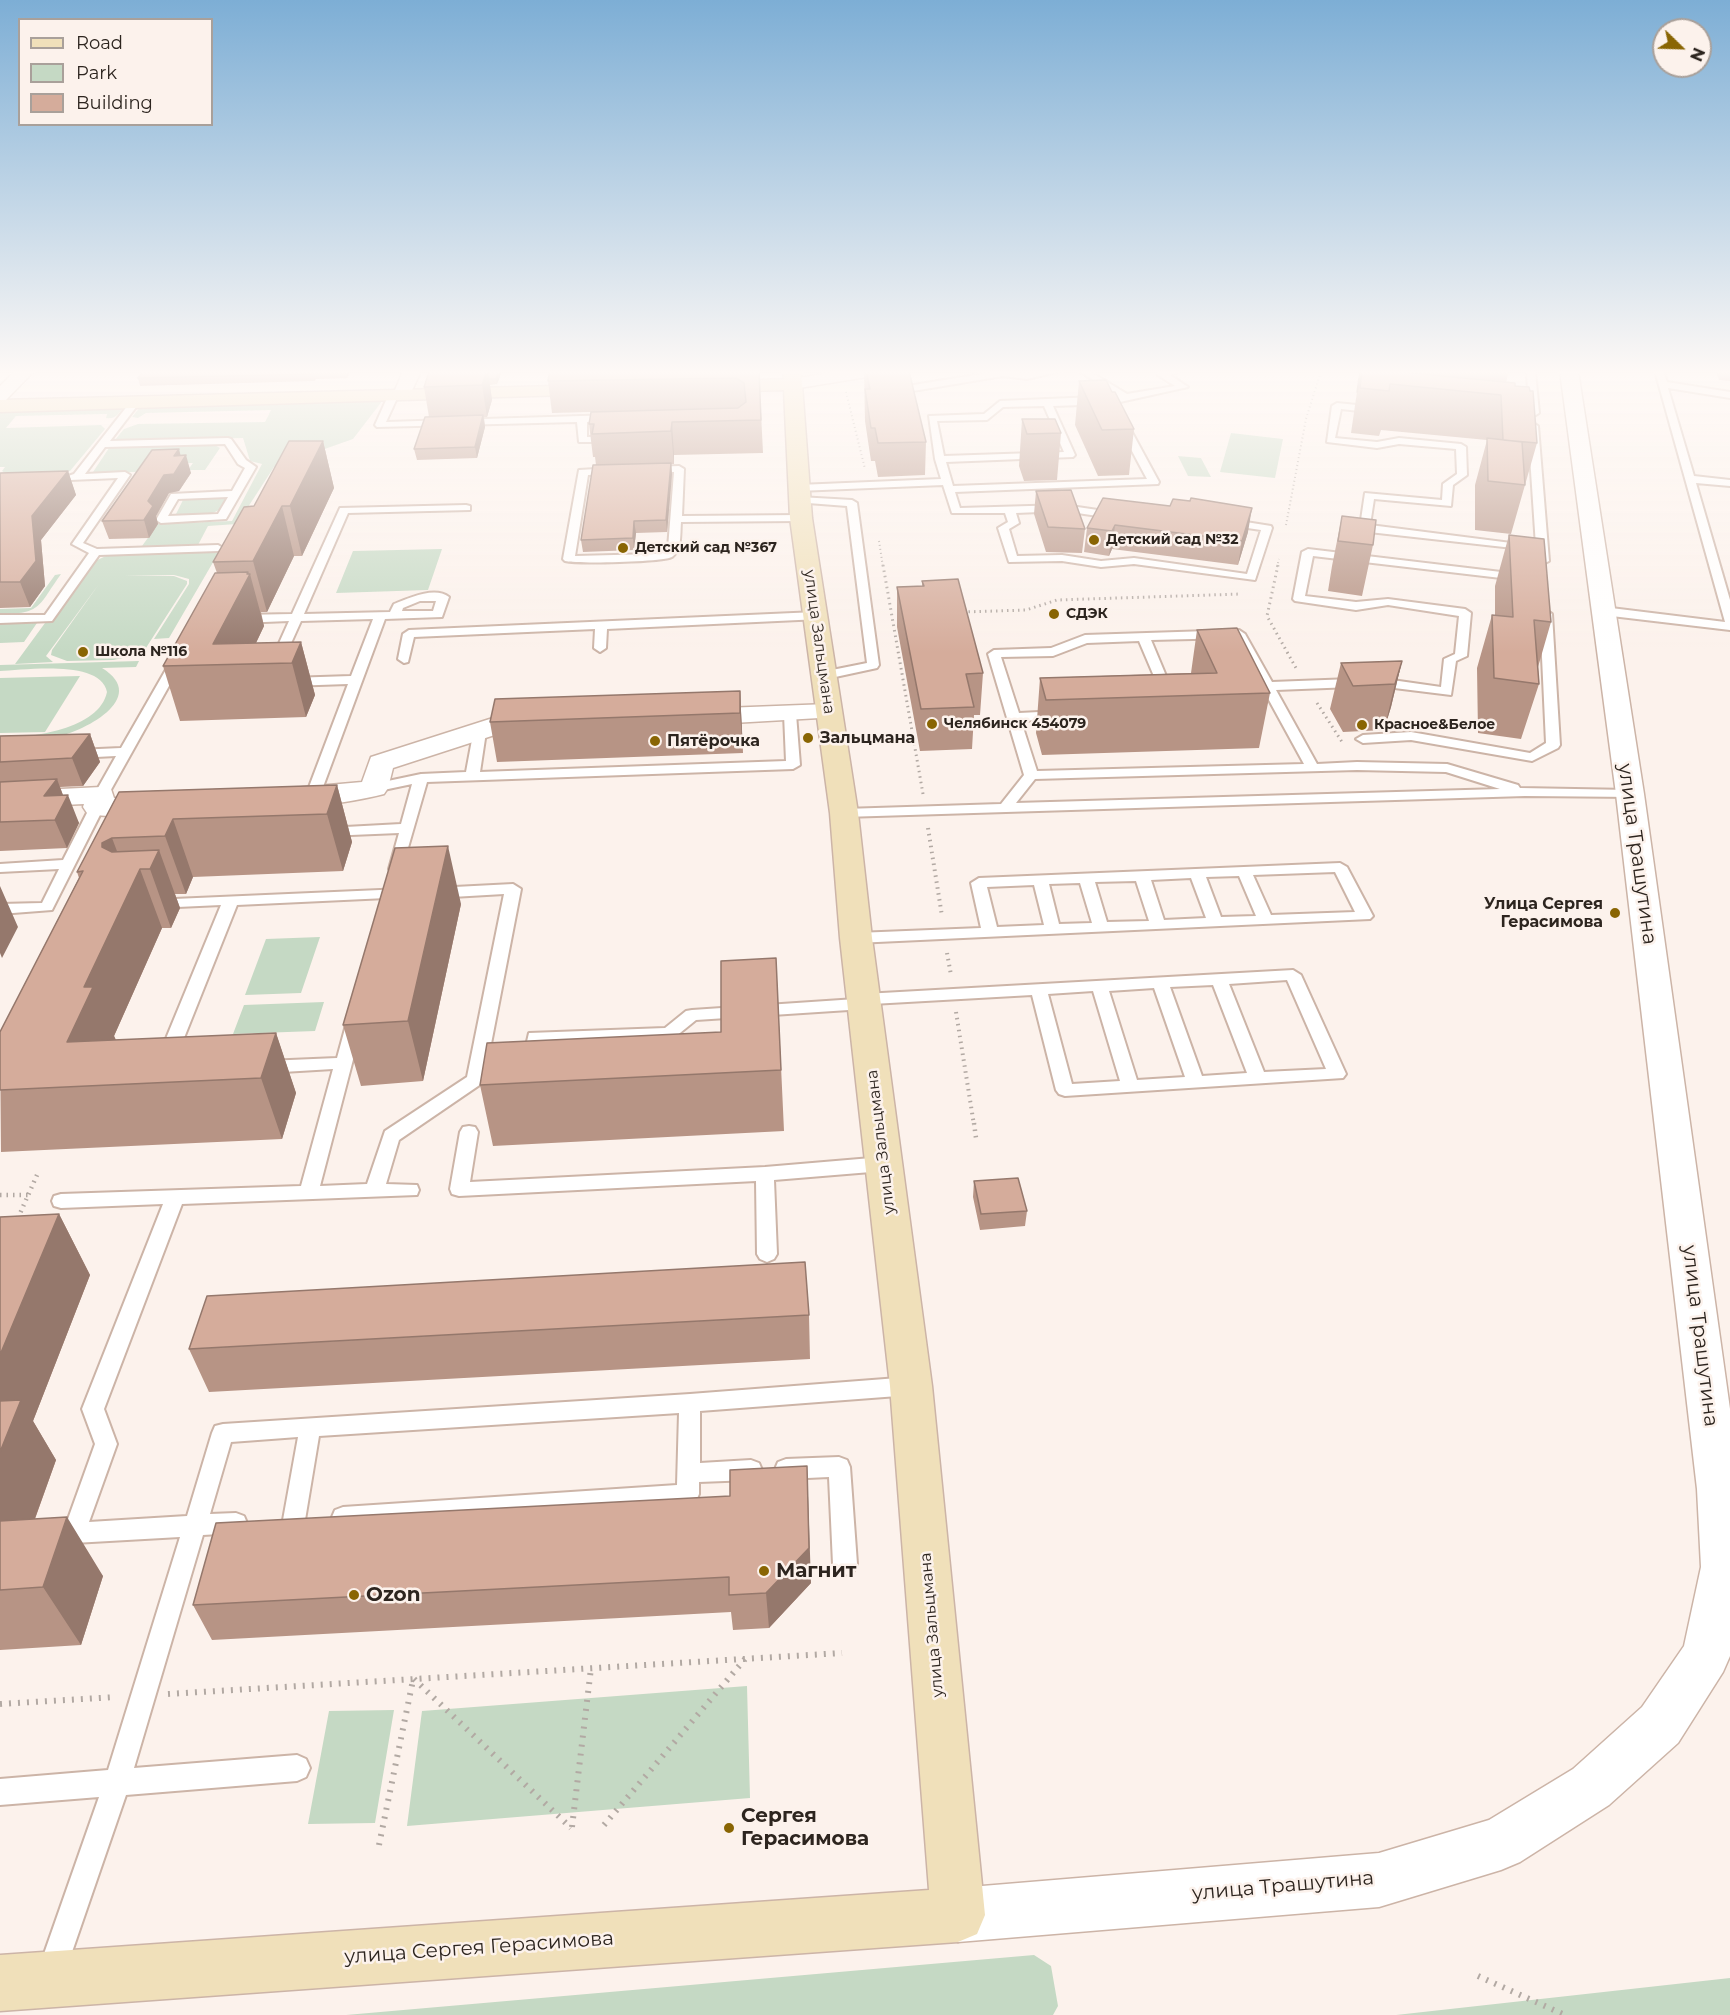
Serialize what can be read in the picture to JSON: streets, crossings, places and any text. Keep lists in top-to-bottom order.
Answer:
{
  "streets": {
    "street": ["улица Зальцмана", "улица Трашутина", "улица Сергея Герасимова"]
  },
  "crossings": [
    ["улица Зальцмана", "улица Трашутина"],
    ["улица Зальцмана", "улица Сергея Герасимова"],
    ["улица Трашутина", "улица Сергея Герасимова"]
  ],
  "places": [
    "Детский сад №32",
    "Детский сад №367",
    "СДЭК",
    "Школа №116",
    "Челябинск 454079",
    "Красное&Белое",
    "Зальцмана",
    "Пятёрочка",
    "Улица Сергея Герасимова",
    "Магнит",
    "Ozon",
    "Сергея Герасимова"
  ],
  "legend": ["Road", "Park", "Building"],
  "north": "bottom right"
}
